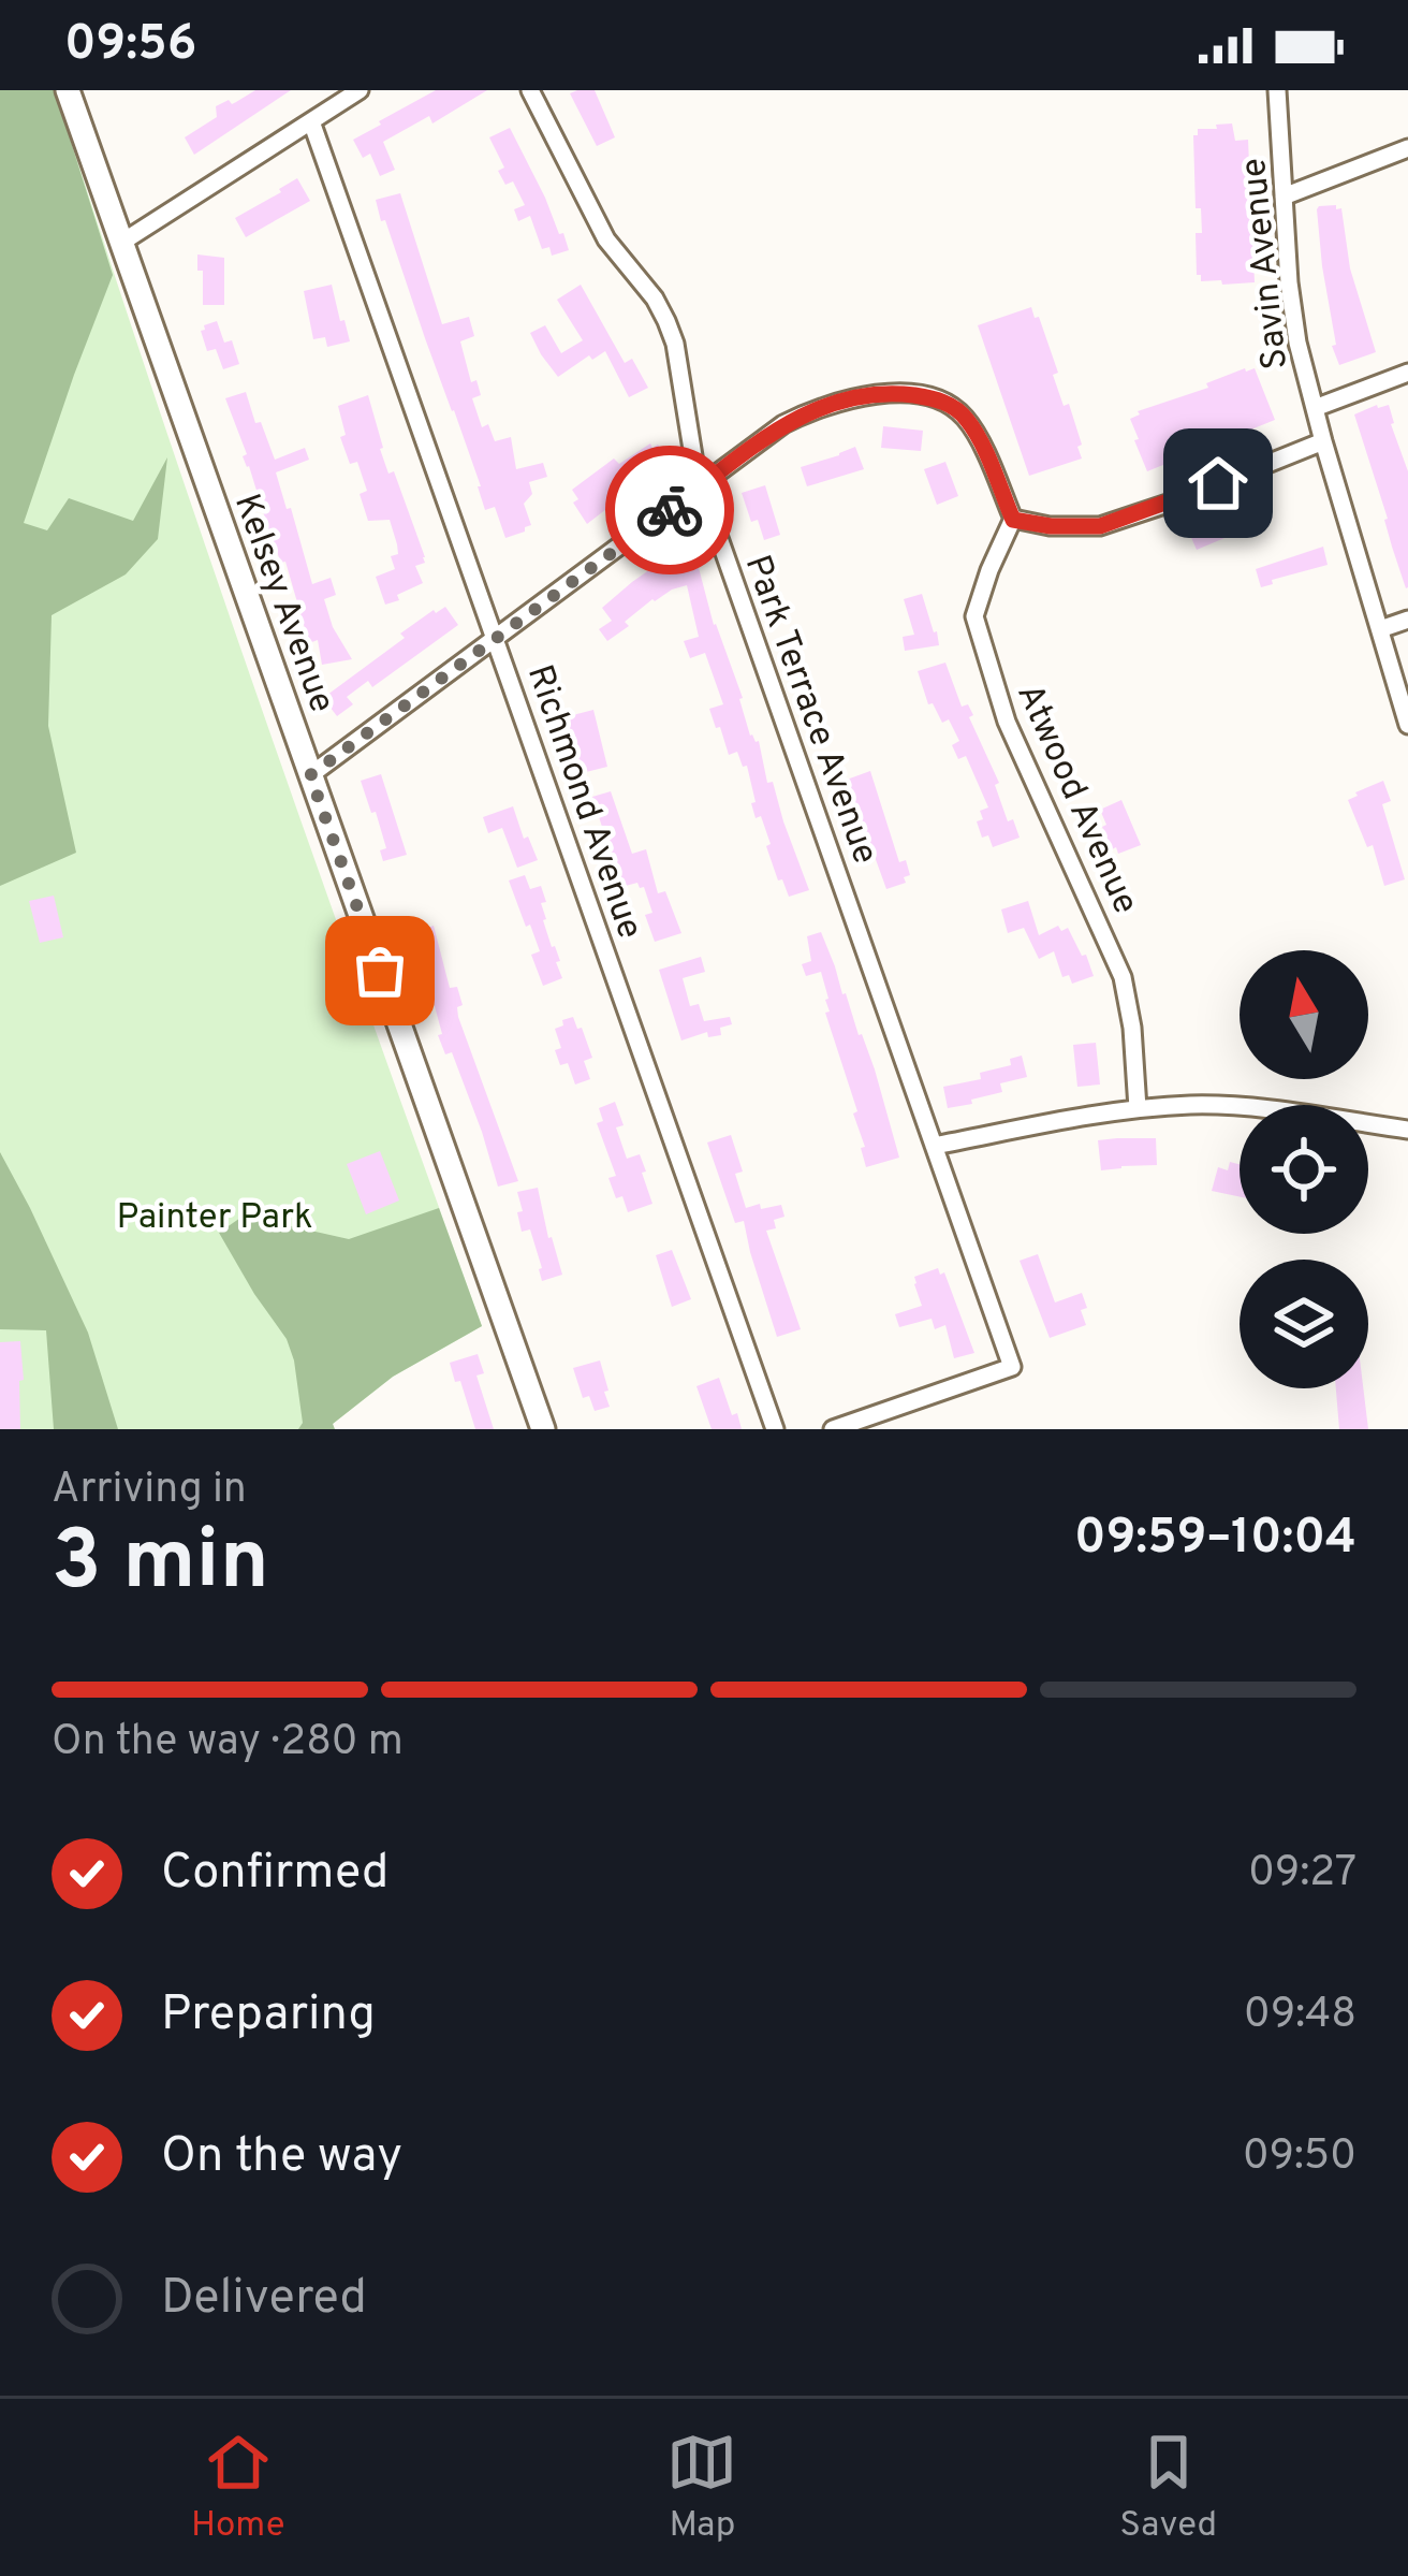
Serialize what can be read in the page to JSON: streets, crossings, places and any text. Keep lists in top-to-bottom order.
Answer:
{
  "streets": {
    "street": [
      "Savin Avenue",
      "Kelsey Avenue",
      "Park Terrace Avenue",
      "Atwood Avenue",
      "Richmond Avenue"
    ]
  },
  "parks": ["Painter Park"],
  "north": "top",
  "page": {
    "status": "09:56",
    "heading": ["3 min", "Arriving in", "09:59–10:04"],
    "bar": "On the way · 280 m",
    "list": [
      ["Confirmed", "09:27"],
      ["Preparing", "09:48"],
      ["On the way", "09:50"],
      "Delivered"
    ],
    "tabs": ["Home", "Map", "Saved"]
  }
}
